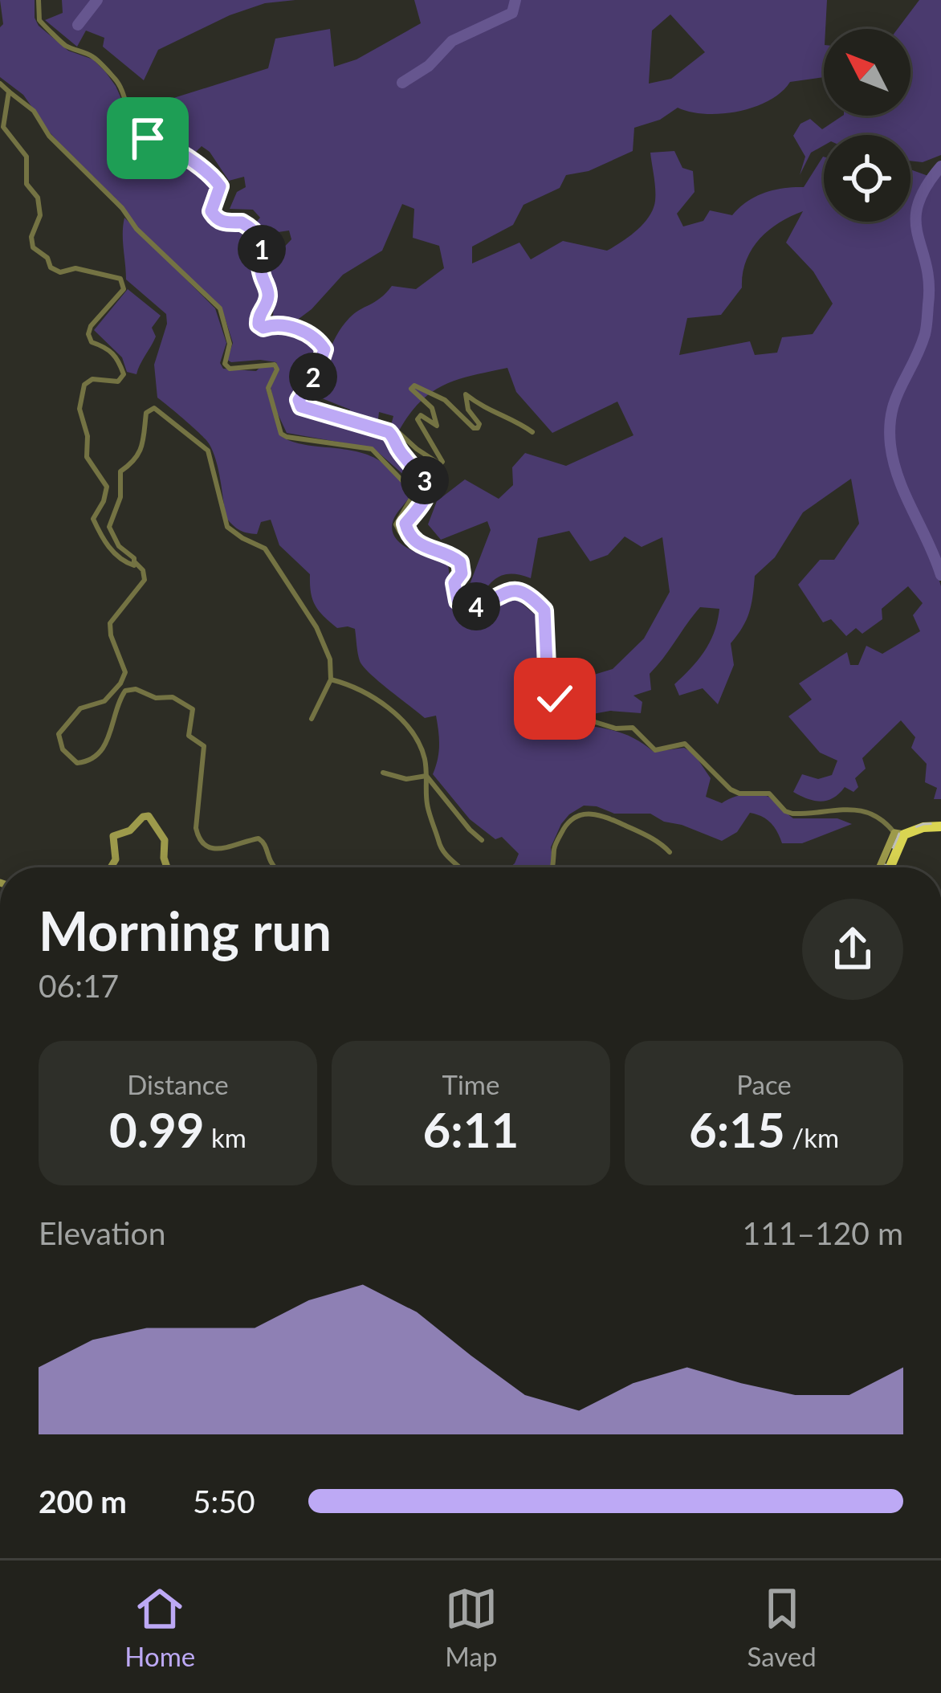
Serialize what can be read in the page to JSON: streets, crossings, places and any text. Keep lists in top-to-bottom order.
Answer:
{
  "north": "top left",
  "page": {
    "pins": [
      "1",
      "2",
      "3",
      "4"
    ],
    "heading": ["Morning run", "06:17"],
    "stats": [
      ["Distance", "0.99 km"],
      ["Time", "6:11"],
      ["Pace", "6:15 /km"]
    ],
    "chart": ["Elevation", "111–120 m"],
    "list": [
      {
        "name": "200 m",
        "note": "5:50"
      }
    ],
    "tabs": ["Home", "Map", "Saved"]
  }
}
